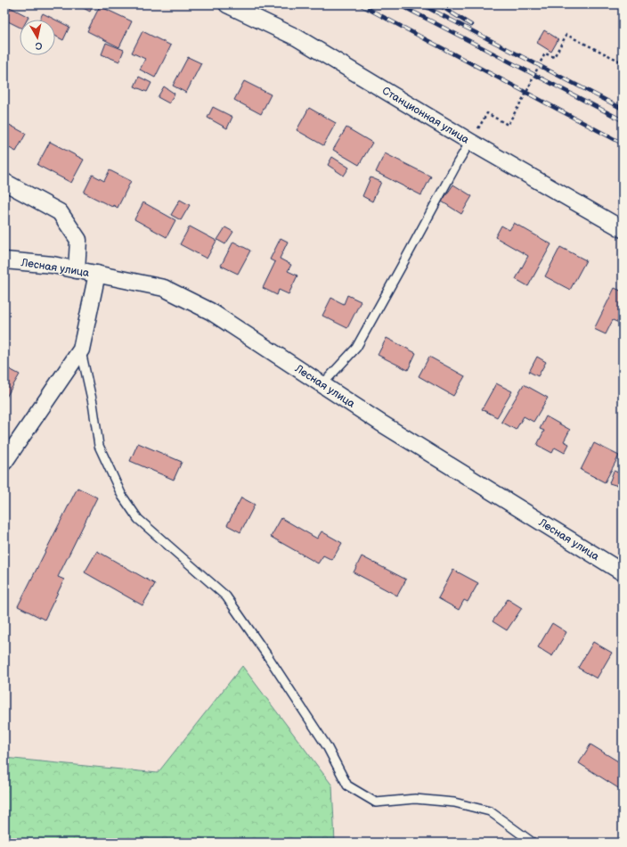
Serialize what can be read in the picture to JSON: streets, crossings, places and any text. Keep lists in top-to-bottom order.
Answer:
{
  "streets": {
    "street": ["Станционная улица", "Лесная улица"]
  },
  "north": "bottom"
}
